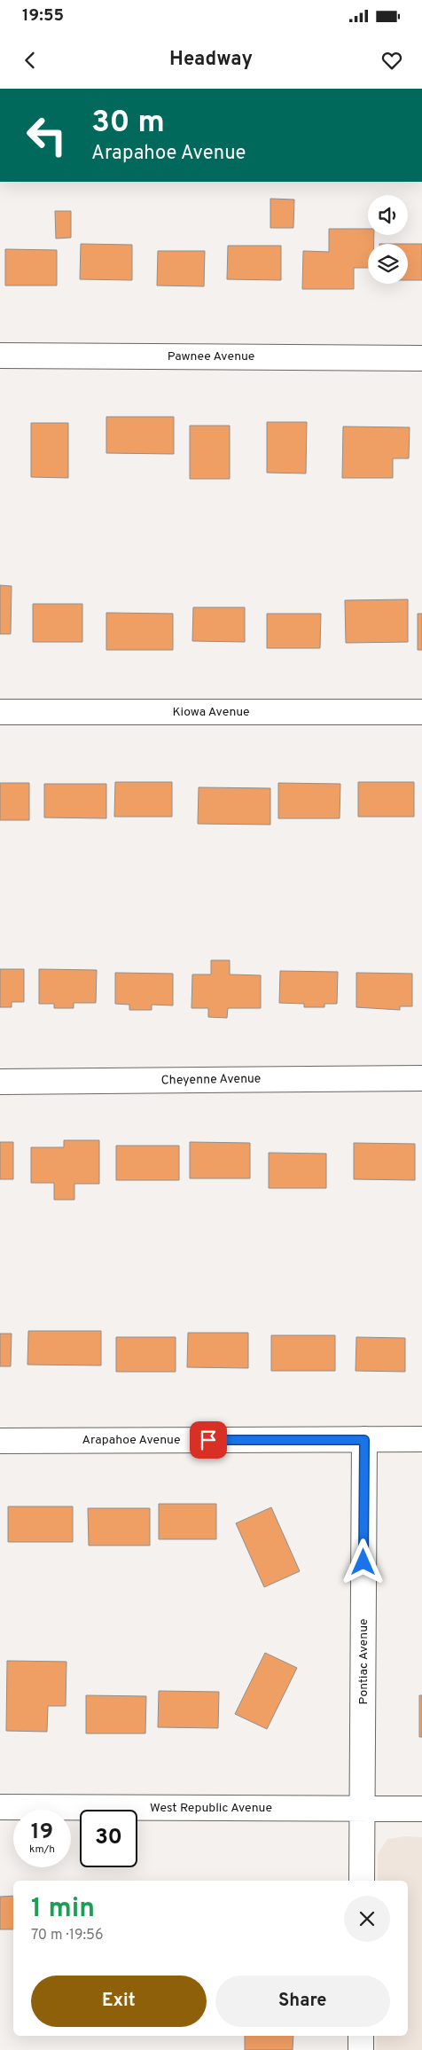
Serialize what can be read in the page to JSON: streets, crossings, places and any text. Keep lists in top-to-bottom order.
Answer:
{
  "streets": {
    "street": [
      "Pawnee Avenue",
      "Kiowa Avenue",
      "Cheyenne Avenue",
      "Arapahoe Avenue",
      "Pontiac Avenue",
      "West Republic Avenue"
    ]
  },
  "crossings": [
    ["Arapahoe Avenue", "Pontiac Avenue"],
    ["Pontiac Avenue", "West Republic Avenue"]
  ],
  "page": {
    "status": "19:55",
    "header": "Headway",
    "turn": ["30 m", "Arapahoe Avenue"],
    "speed": "19 km/h",
    "limit": "30",
    "heading": ["1 min", "70 m · 19:56"],
    "buttons": ["Exit", "Share"]
  }
}
